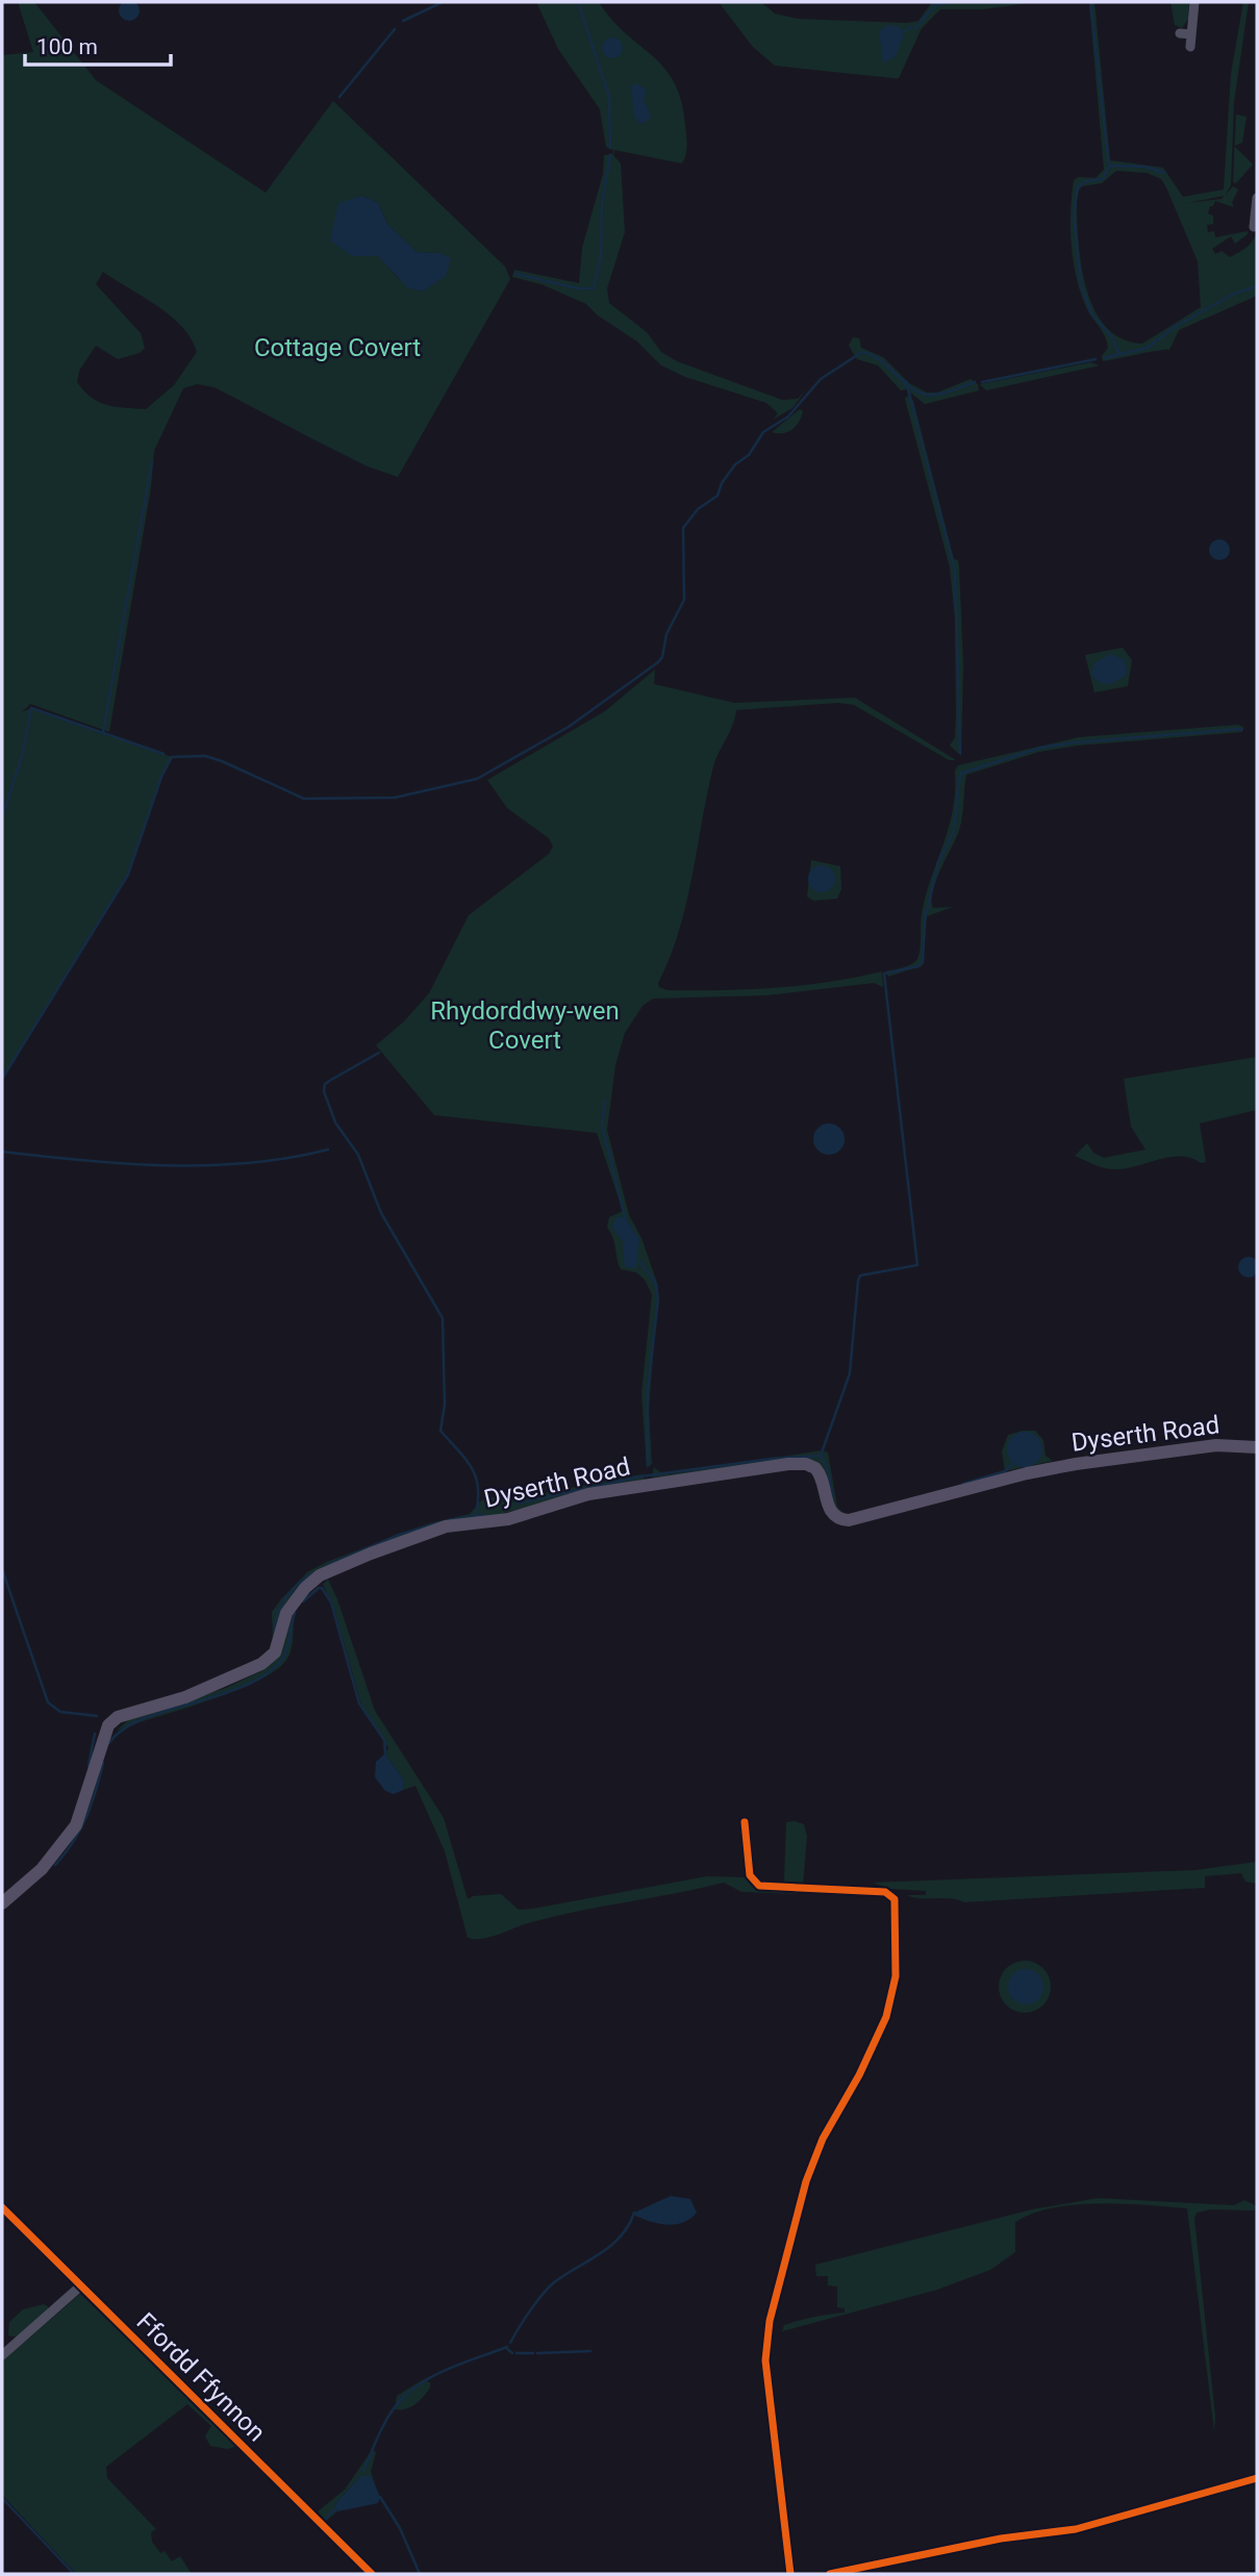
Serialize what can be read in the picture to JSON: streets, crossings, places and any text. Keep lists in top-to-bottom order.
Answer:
{
  "streets": {
    "main road": ["Dyserth Road"],
    "street": ["Ffordd Ffynnon"]
  },
  "parks": ["Cottage Covert", "Rhydorddwy-wen Covert"],
  "scale_bar": "100 m"
}
